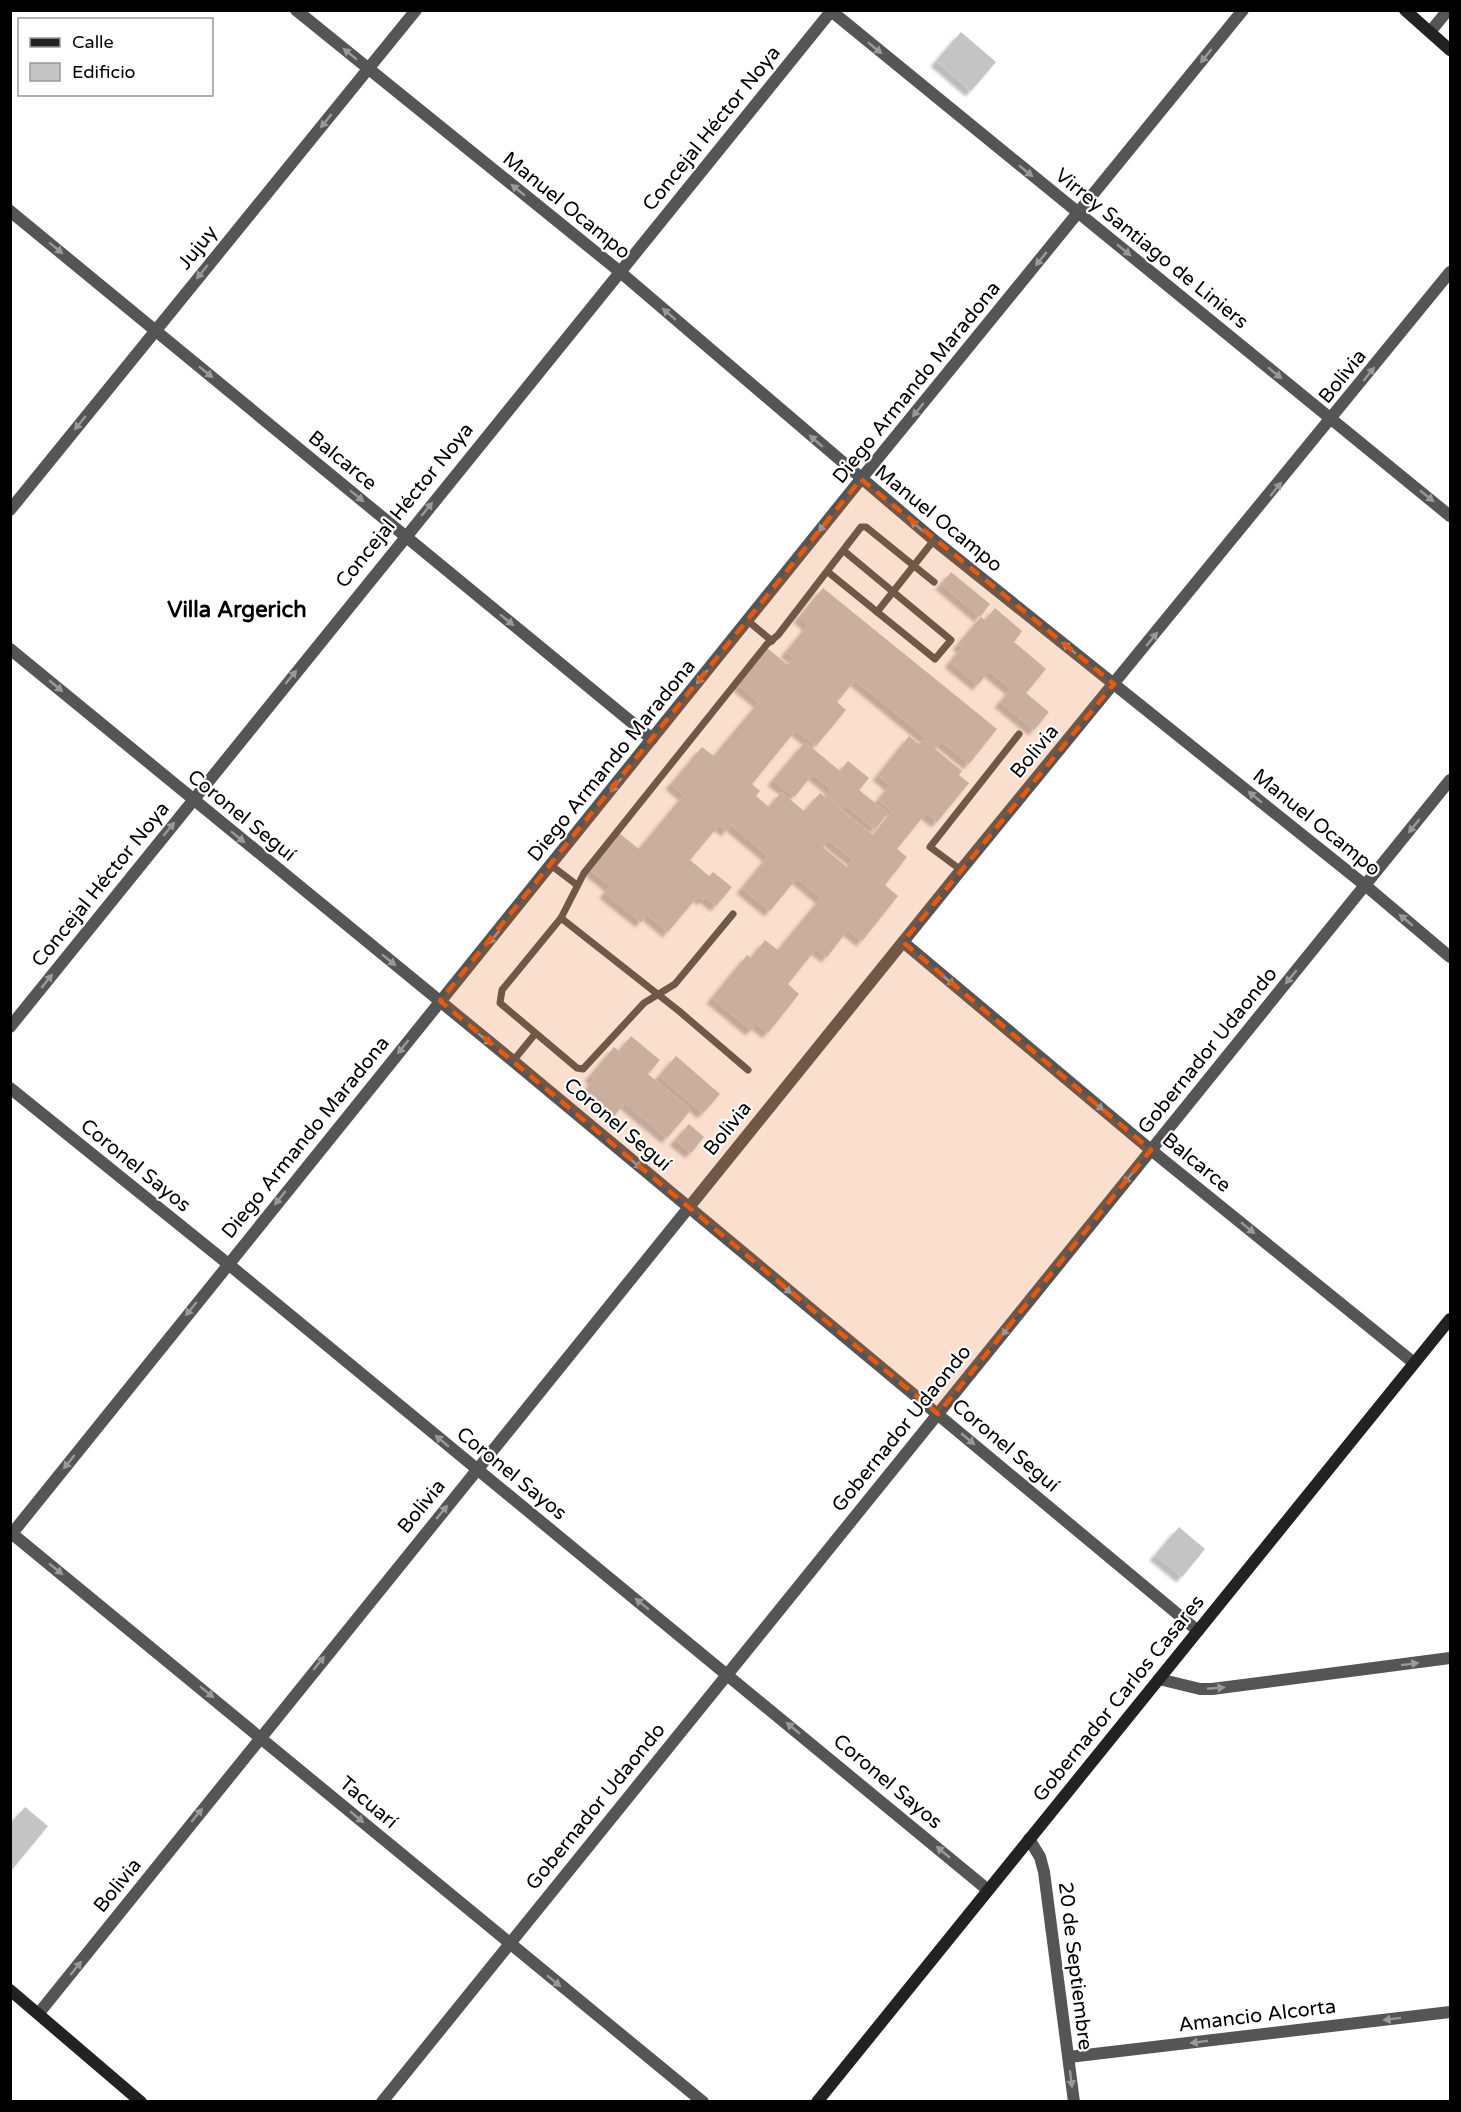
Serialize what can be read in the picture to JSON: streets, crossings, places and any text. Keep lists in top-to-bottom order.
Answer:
{
  "streets": {
    "street": [
      "Concejal Héctor Noya",
      "Manuel Ocampo",
      "Jujuy",
      "Virrey Santiago de Liniers",
      "Bolivia",
      "Diego Armando Maradona",
      "Balcarce",
      "Coronel Seguí",
      "Gobernador Udaondo",
      "Coronel Sayos",
      "Gobernador Carlos Casares",
      "Tacuarí",
      "20 de Septiembre",
      "Amancio Alcorta"
    ]
  },
  "crossings": [
    ["Concejal Héctor Noya", "Manuel Ocampo"],
    ["Concejal Héctor Noya", "Virrey Santiago de Liniers"],
    ["Concejal Héctor Noya", "Balcarce"],
    ["Concejal Héctor Noya", "Coronel Seguí"],
    ["Manuel Ocampo", "Jujuy"],
    ["Manuel Ocampo", "Bolivia"],
    ["Manuel Ocampo", "Diego Armando Maradona"],
    ["Manuel Ocampo", "Gobernador Udaondo"],
    ["Jujuy", "Balcarce"],
    ["Virrey Santiago de Liniers", "Bolivia"],
    ["Virrey Santiago de Liniers", "Diego Armando Maradona"],
    ["Bolivia", "Balcarce"],
    ["Bolivia", "Coronel Seguí"],
    ["Bolivia", "Coronel Sayos"],
    ["Bolivia", "Tacuarí"],
    ["Diego Armando Maradona", "Balcarce"],
    ["Diego Armando Maradona", "Coronel Seguí"],
    ["Diego Armando Maradona", "Coronel Sayos"],
    ["Diego Armando Maradona", "Tacuarí"],
    ["Balcarce", "Gobernador Udaondo"],
    ["Balcarce", "Gobernador Carlos Casares"],
    ["Coronel Seguí", "Gobernador Udaondo"],
    ["Coronel Seguí", "Gobernador Carlos Casares"],
    ["Gobernador Udaondo", "Coronel Sayos"],
    ["Gobernador Udaondo", "Tacuarí"],
    ["Coronel Sayos", "Gobernador Carlos Casares"],
    ["Gobernador Carlos Casares", "20 de Septiembre"],
    ["20 de Septiembre", "Amancio Alcorta"]
  ],
  "one_way": [
    "Concejal Héctor Noya",
    "Manuel Ocampo",
    "Jujuy",
    "Virrey Santiago de Liniers",
    "Bolivia",
    "Diego Armando Maradona",
    "Balcarce",
    "Coronel Seguí",
    "Gobernador Udaondo",
    "Coronel Sayos",
    "Tacuarí",
    "Amancio Alcorta"
  ],
  "districts": ["Villa Argerich"],
  "legend": ["Calle", "Edificio"]
}
